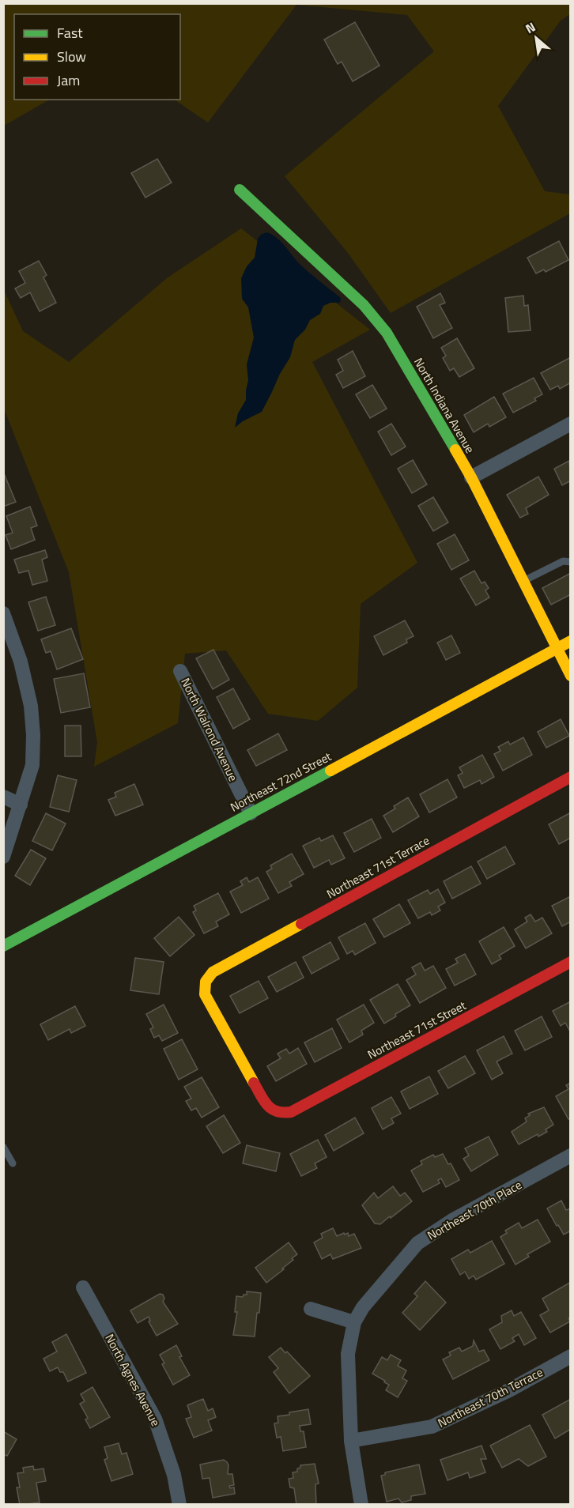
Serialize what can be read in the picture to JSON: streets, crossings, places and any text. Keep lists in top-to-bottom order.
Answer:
{
  "streets": {
    "street": [
      "North Indiana Avenue",
      "North Walrond Avenue",
      "Northeast 72nd Street",
      "Northeast 71st Terrace",
      "Northeast 71st Street",
      "Northeast 70th Place",
      "North Agnes Avenue",
      "Northeast 70th Terrace"
    ]
  },
  "crossings": [
    ["North Indiana Avenue", "Northeast 72nd Street"],
    ["North Walrond Avenue", "Northeast 72nd Street"],
    ["Northeast 71st Terrace", "Northeast 71st Street"]
  ],
  "legend": ["Fast", "Slow", "Jam"],
  "north": "top left"
}
